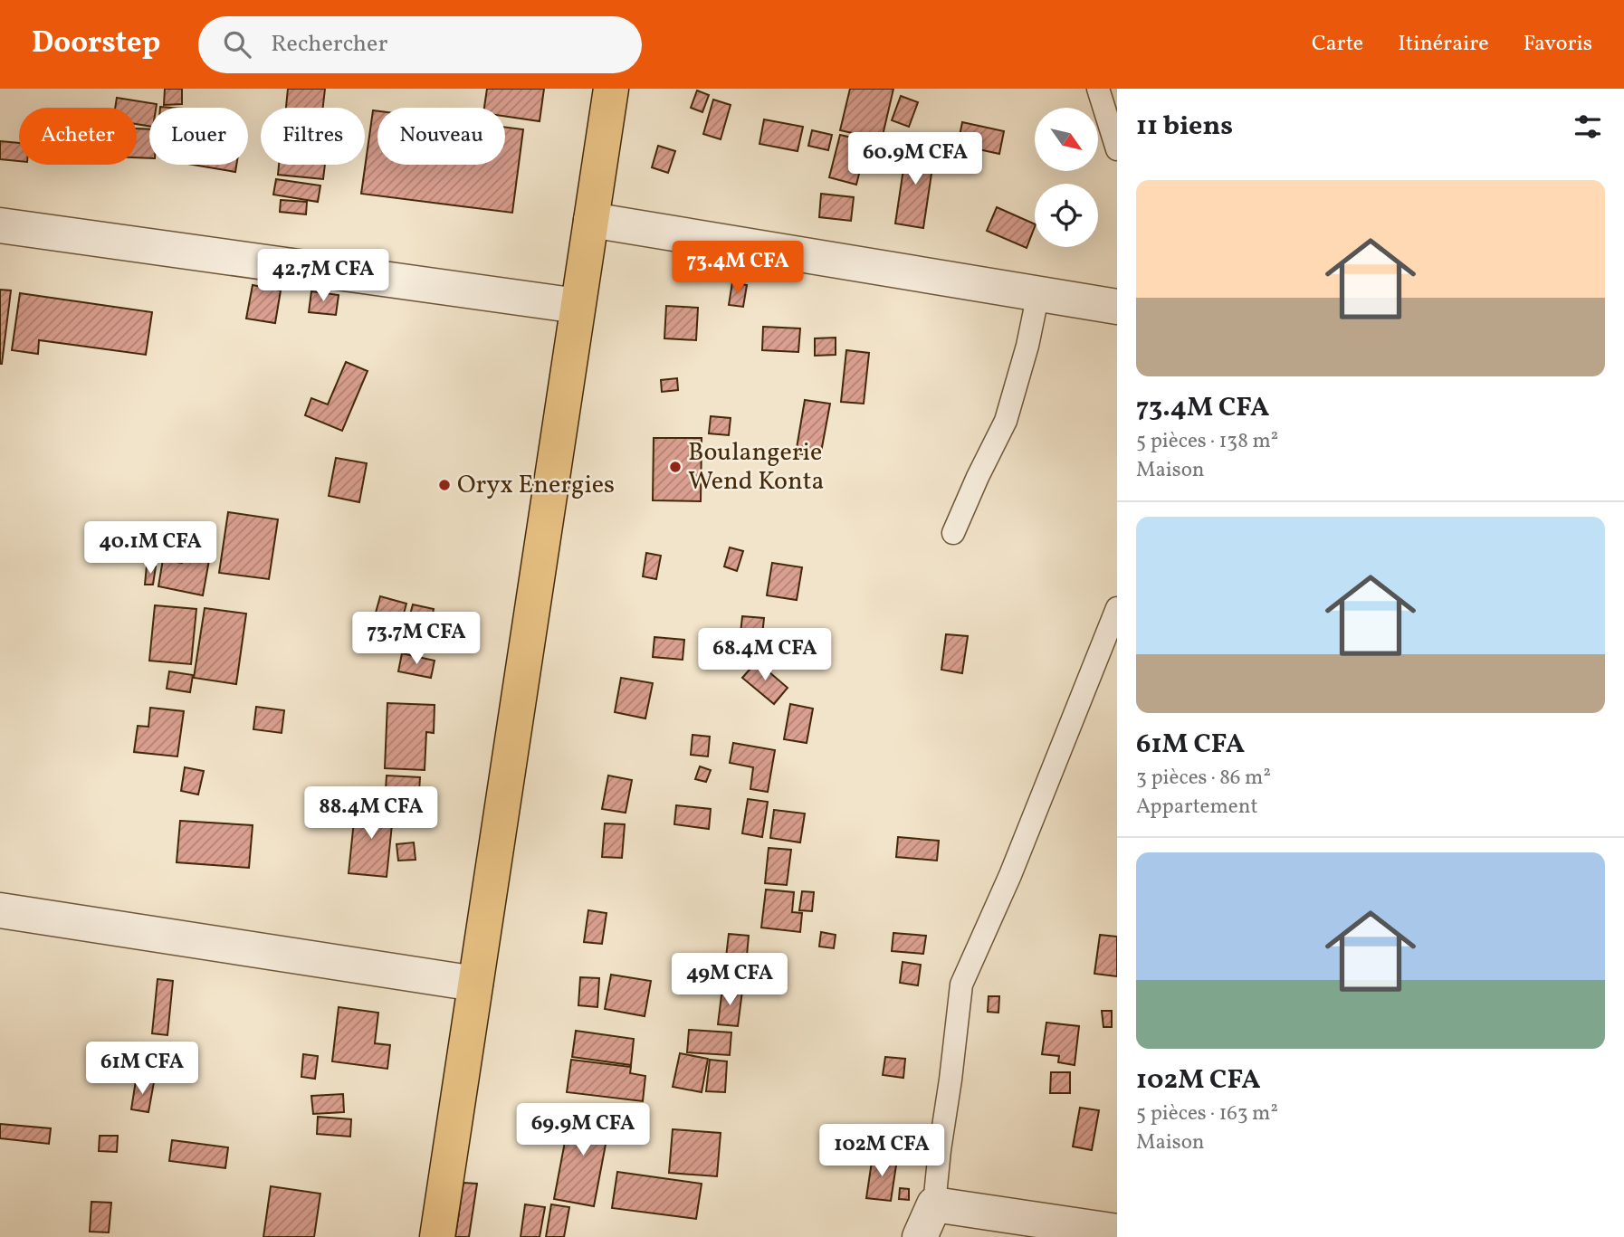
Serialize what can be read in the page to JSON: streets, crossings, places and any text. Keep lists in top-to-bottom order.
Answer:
{
  "places": ["Boulangerie Wend Konta", "Oryx Energies"],
  "north": "bottom right",
  "page": {
    "header": "Doorstep",
    "search": "Rechercher",
    "nav": ["Carte", "Itinéraire", "Favoris"],
    "heading": "11 biens",
    "chip": [
      "Acheter",
      "Louer",
      "Filtres",
      "Nouveau"
    ],
    "price": [
      "60.9M CFA",
      "73.4M CFA",
      "42.7M CFA",
      "40.1M CFA",
      "73.7M CFA",
      "68.4M CFA",
      "88.4M CFA",
      "49M CFA",
      "61M CFA",
      "69.9M CFA",
      "102M CFA"
    ],
    "list": [
      {
        "name": "73.4M CFA",
        "note": "5 pièces · 138 m² · Maison"
      },
      {
        "name": "61M CFA",
        "note": "3 pièces · 86 m² · Appartement"
      },
      {
        "name": "102M CFA",
        "note": "5 pièces · 163 m² · Maison"
      }
    ]
  }
}
